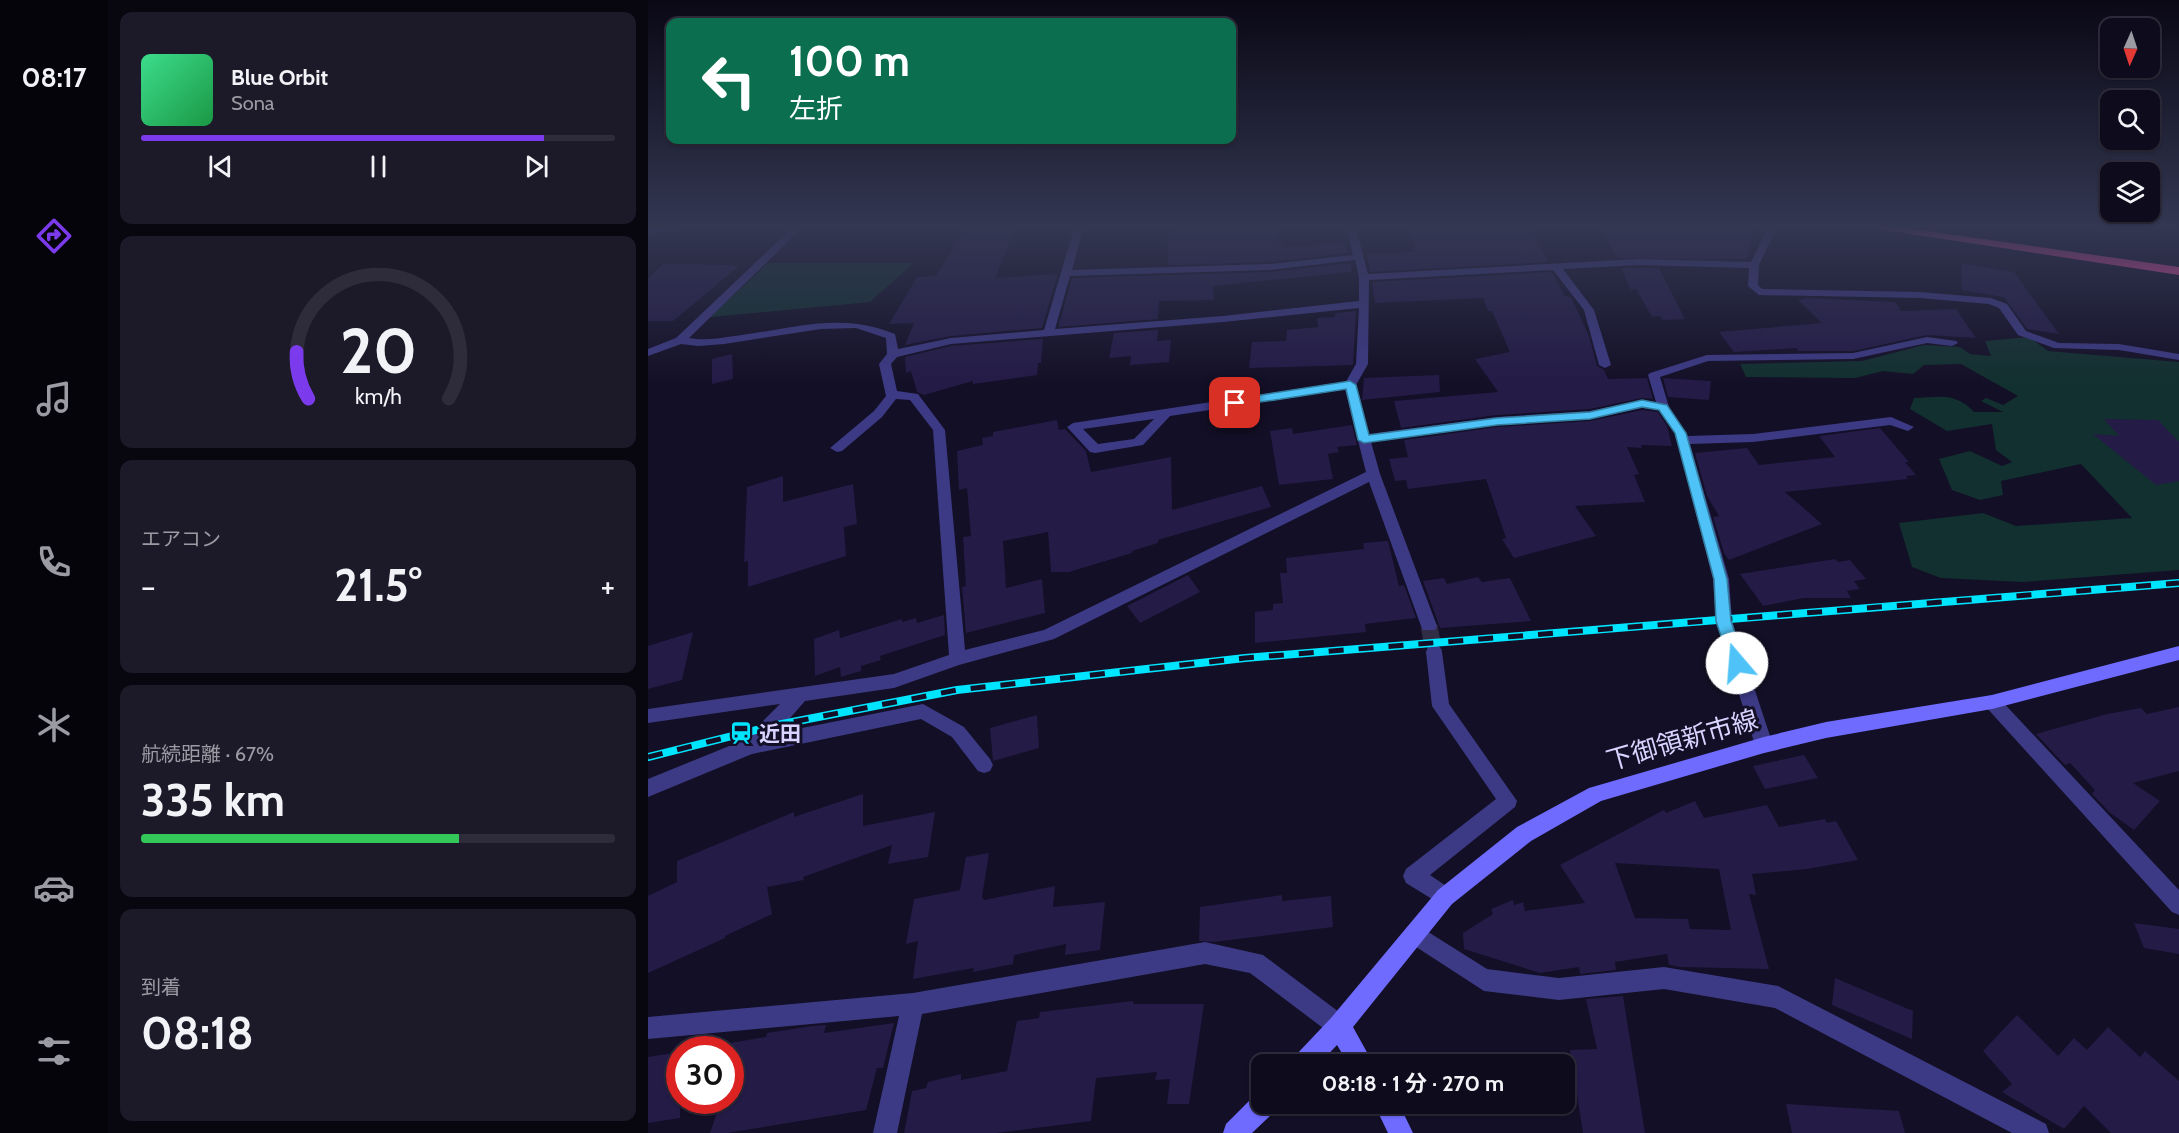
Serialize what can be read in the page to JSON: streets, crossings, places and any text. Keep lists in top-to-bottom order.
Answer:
{
  "streets": {
    "main road": ["下御領新市線"]
  },
  "places": {
    "station": ["近田"]
  },
  "north": "bottom",
  "page": {
    "tabs": "08:17",
    "turn": ["100 m", "左折"],
    "song": ["Blue Orbit", "Sona"],
    "tile": [
      "エアコン",
      ["航続距離 · 67%", "335 km"],
      ["到着", "08:18"]
    ],
    "heat": ["−", "21.5°", "+"],
    "limit": "30",
    "trip": "08:18 · 1 分 · 270 m",
    "gauge": ["20", "km/h"]
  }
}
